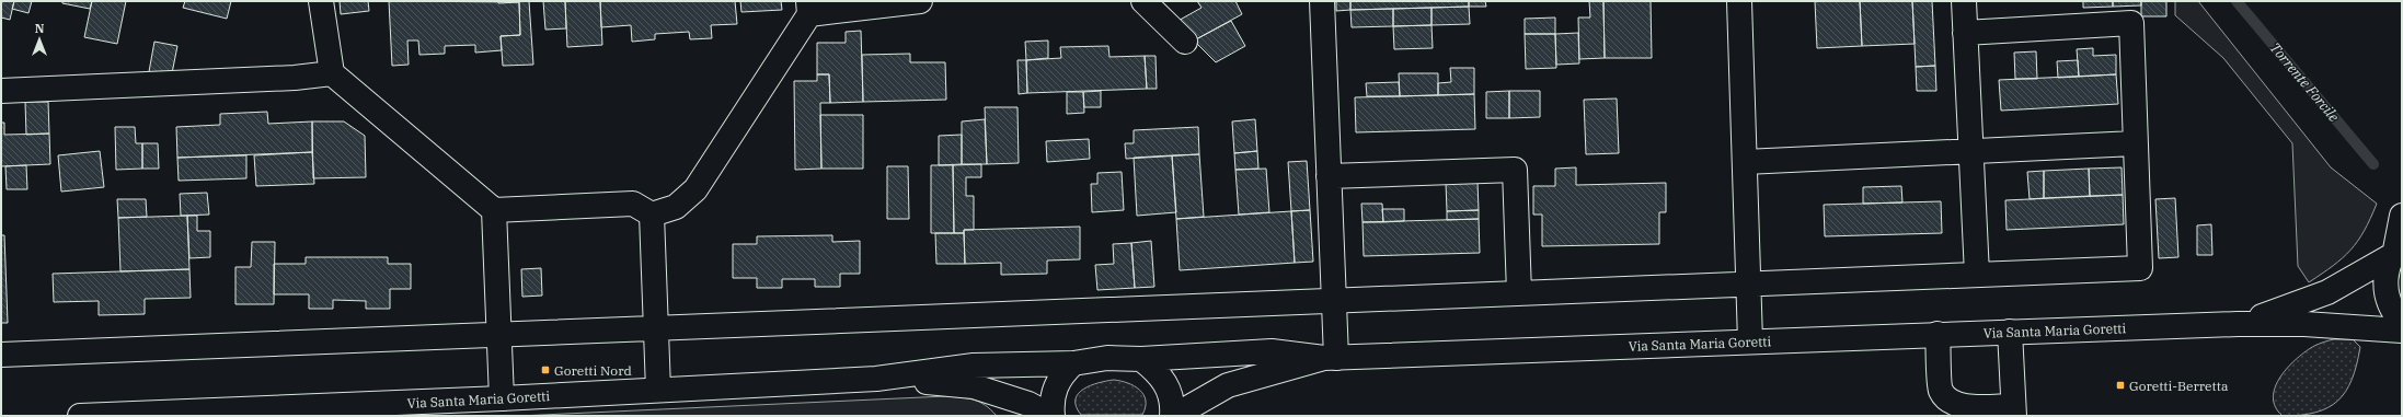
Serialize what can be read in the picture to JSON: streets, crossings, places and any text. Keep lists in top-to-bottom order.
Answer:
{
  "streets": {
    "street": ["Via Santa Maria Goretti"]
  },
  "water": ["Torrente Forcile"],
  "places": {
    "transit": ["Goretti Nord", "Goretti-Berretta"]
  },
  "north": "top"
}
